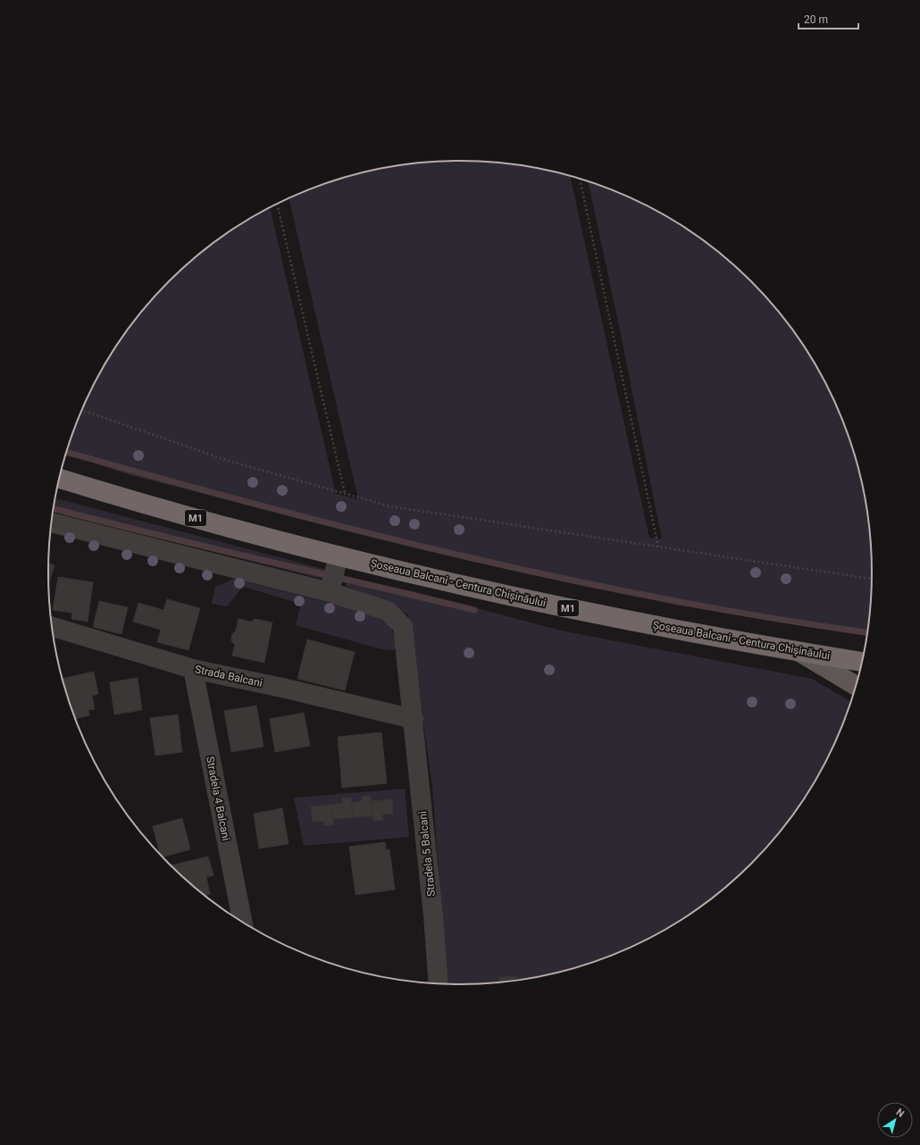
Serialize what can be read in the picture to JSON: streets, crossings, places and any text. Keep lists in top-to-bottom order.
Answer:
{
  "streets": {
    "highway": ["M1", "Șoseaua Balcani - Centura Chișinăului"],
    "street": ["Strada Balcani", "Stradela 4 Balcani", "Stradela 5 Balcani"]
  },
  "crossings": [
    ["Șoseaua Balcani - Centura Chișinăului", "Stradela 5 Balcani"],
    ["Strada Balcani", "Stradela 4 Balcani"],
    ["Strada Balcani", "Stradela 5 Balcani"]
  ],
  "scale_bar": "20 m",
  "north": "top right"
}
